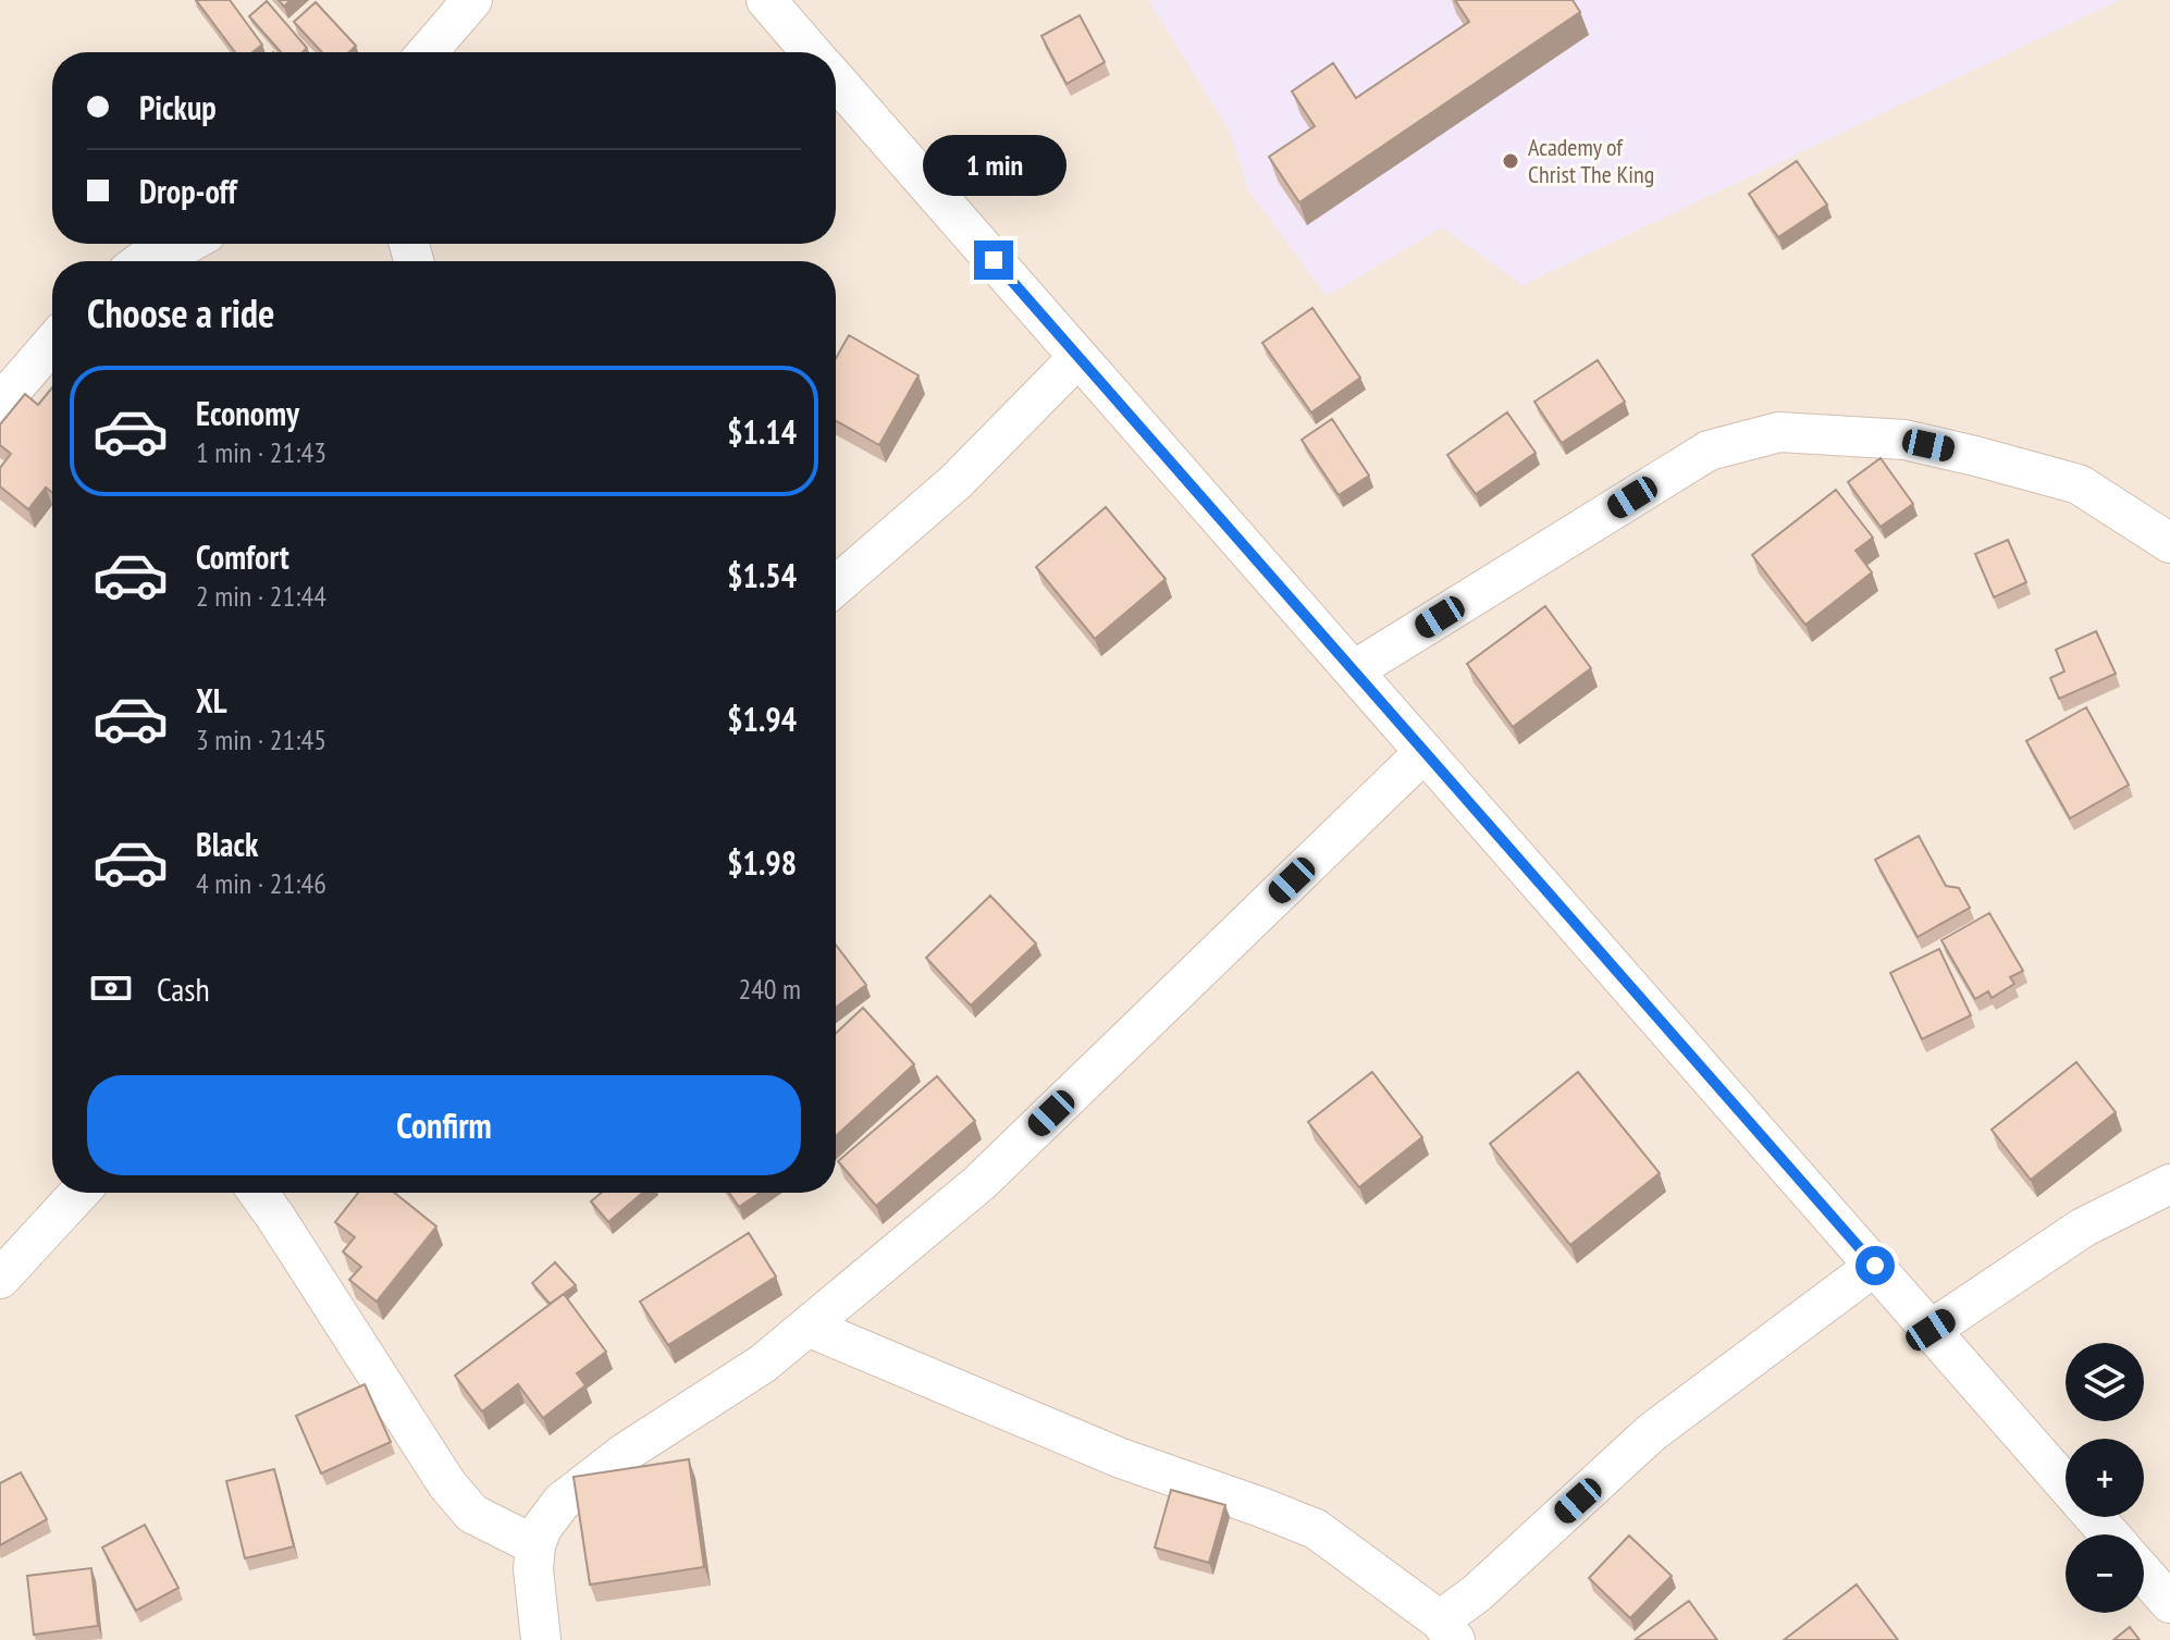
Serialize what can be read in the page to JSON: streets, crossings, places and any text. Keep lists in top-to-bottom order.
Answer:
{
  "places": ["Academy of Christ The King"],
  "page": {
    "banner": ["Pickup", "Drop-off"],
    "bubble": "1 min",
    "heading": "Choose a ride",
    "list": [
      {
        "name": "Economy",
        "note": "1 min · 21:43",
        "value": "$1.14"
      },
      {
        "name": "Comfort",
        "note": "2 min · 21:44",
        "value": "$1.54"
      },
      {
        "name": "XL",
        "note": "3 min · 21:45",
        "value": "$1.94"
      },
      {
        "name": "Black",
        "note": "4 min · 21:46",
        "value": "$1.98"
      }
    ],
    "pay": ["Cash", "240 m"],
    "buttons": "Confirm",
    "map_buttons": ["+", "−"]
  }
}
